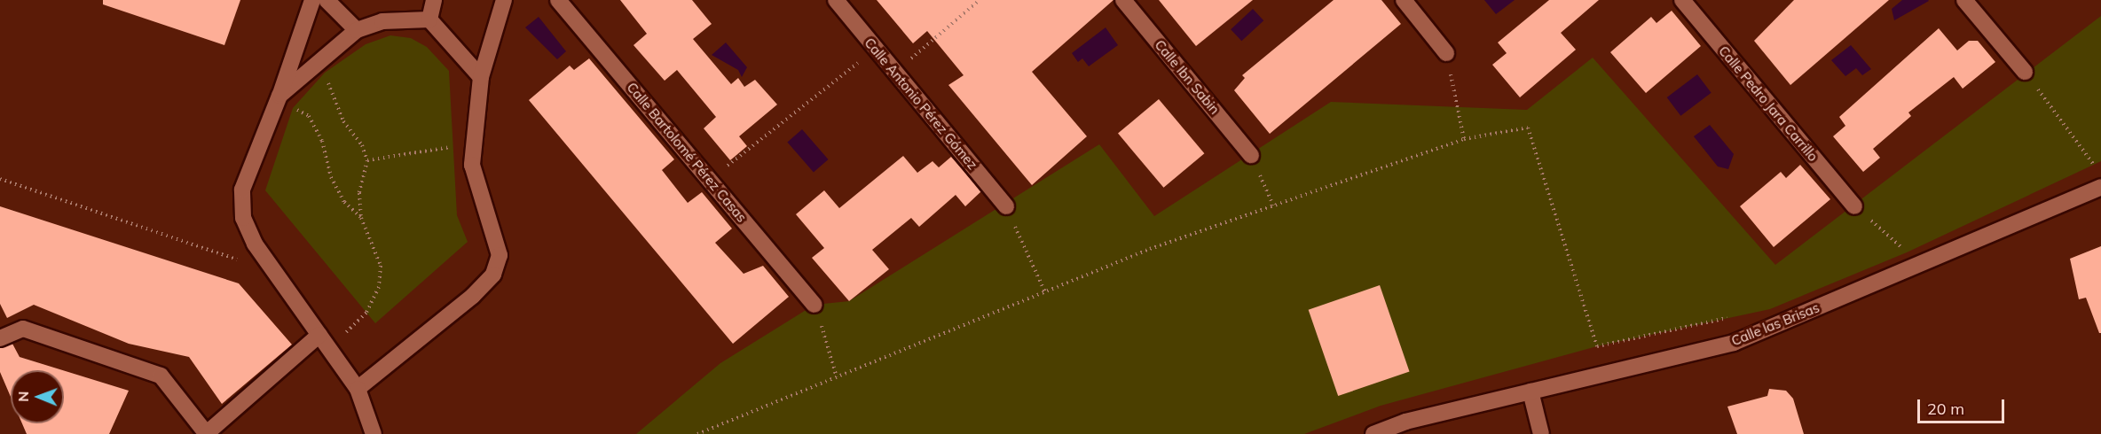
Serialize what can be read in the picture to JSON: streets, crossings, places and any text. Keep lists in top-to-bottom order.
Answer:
{
  "streets": {
    "street": [
      "Calle Ibn Sabin",
      "Calle Antonio Pérez Gómez",
      "Calle Pedro Jara Carrillo",
      "Calle Bartolomé Pérez Casas",
      "Calle las Brisas"
    ]
  },
  "scale_bar": "20 m",
  "north": "left"
}
